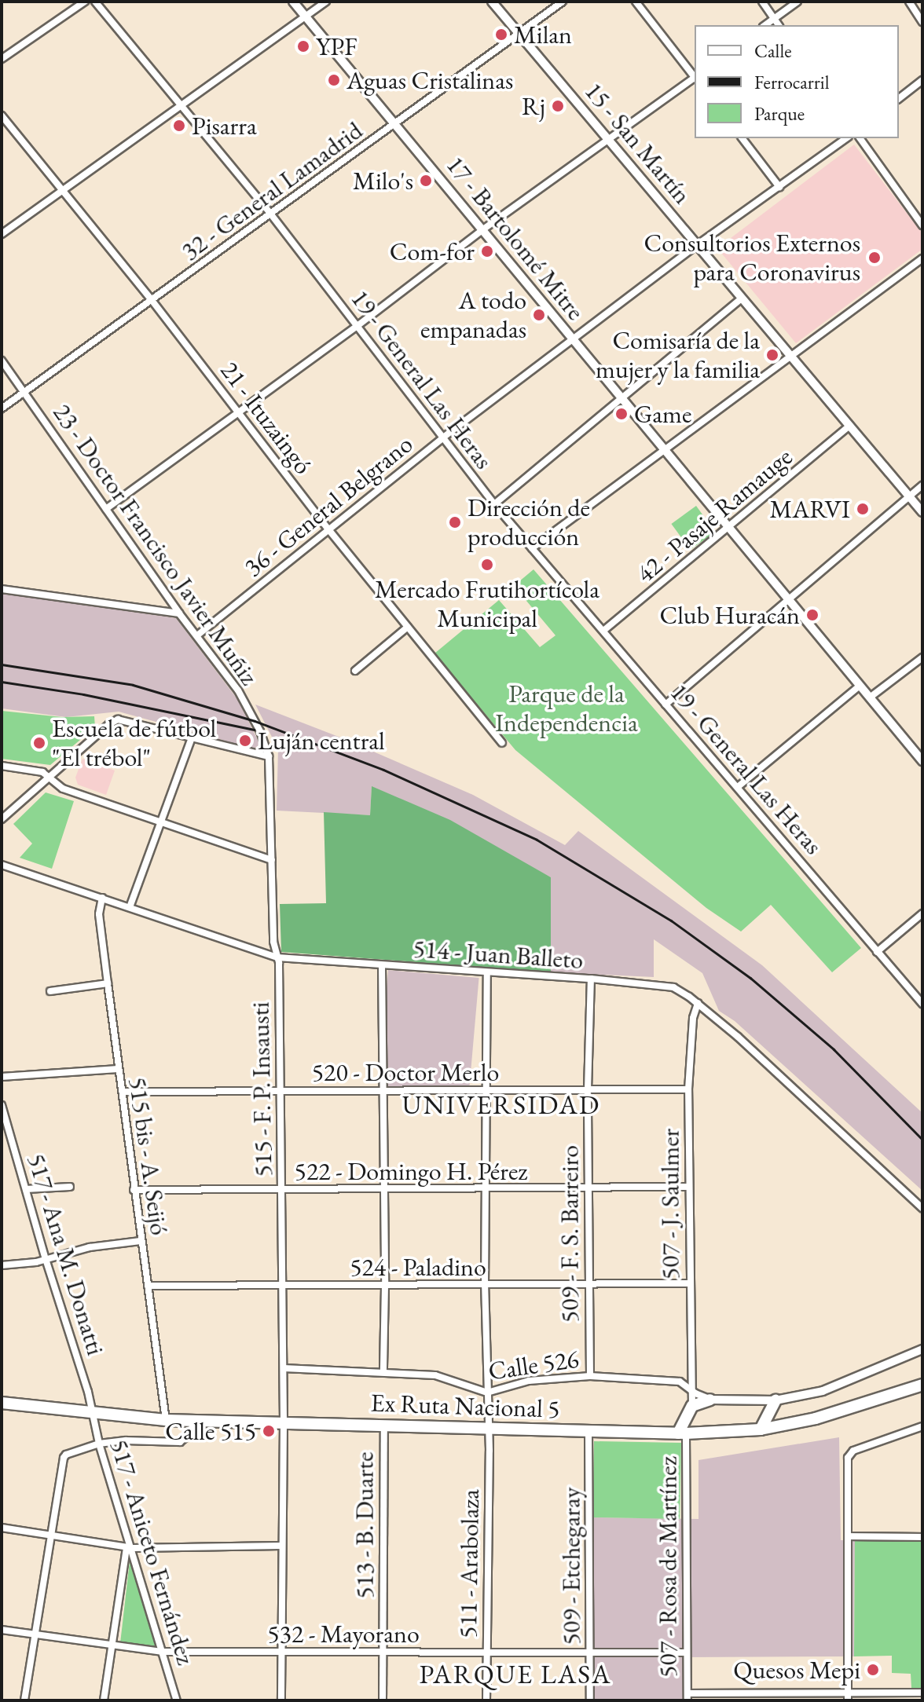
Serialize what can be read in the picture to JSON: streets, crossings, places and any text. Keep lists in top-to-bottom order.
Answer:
{
  "streets": {
    "main road": ["Ex Ruta Nacional 5"],
    "street": [
      "15 - San Martín",
      "32 - General Lamadrid",
      "17 - Bartolomé Mitre",
      "19 - General Las Heras",
      "21 - Ituzaingó",
      "36 - General Belgrano",
      "42 - Pasaje Ramauge",
      "23 - Doctor Francisco Javier Muñiz",
      "514 - Juan Balleto",
      "520 - Doctor Merlo",
      "515 - F. P. Insausti",
      "515 bis - A. Seijó",
      "522 - Domingo H. Pérez",
      "507 - J. Saulmer",
      "509 - F. S. Barreiro",
      "517 - Ana M. Donatti",
      "524 - Paladino",
      "Calle 526",
      "513 - B. Duarte",
      "517 - Aniceto Fernández",
      "511 - Arabolaza",
      "509 - Etchegaray",
      "507 - Rosa de Martínez",
      "532 - Mayorano"
    ]
  },
  "crossings": [
    ["15 - San Martín", "32 - General Lamadrid"],
    ["15 - San Martín", "36 - General Belgrano"],
    ["15 - San Martín", "42 - Pasaje Ramauge"],
    ["32 - General Lamadrid", "17 - Bartolomé Mitre"],
    ["32 - General Lamadrid", "19 - General Las Heras"],
    ["32 - General Lamadrid", "21 - Ituzaingó"],
    ["32 - General Lamadrid", "23 - Doctor Francisco Javier Muñiz"],
    ["17 - Bartolomé Mitre", "36 - General Belgrano"],
    ["17 - Bartolomé Mitre", "42 - Pasaje Ramauge"],
    ["19 - General Las Heras", "36 - General Belgrano"],
    ["19 - General Las Heras", "42 - Pasaje Ramauge"],
    ["21 - Ituzaingó", "36 - General Belgrano"],
    ["36 - General Belgrano", "23 - Doctor Francisco Javier Muñiz"],
    ["23 - Doctor Francisco Javier Muñiz", "515 - F. P. Insausti"],
    ["514 - Juan Balleto", "515 - F. P. Insausti"],
    ["514 - Juan Balleto", "515 bis - A. Seijó"],
    ["514 - Juan Balleto", "507 - J. Saulmer"],
    ["514 - Juan Balleto", "509 - F. S. Barreiro"],
    ["514 - Juan Balleto", "511 - Arabolaza"],
    ["520 - Doctor Merlo", "515 - F. P. Insausti"],
    ["520 - Doctor Merlo", "515 bis - A. Seijó"],
    ["520 - Doctor Merlo", "507 - J. Saulmer"],
    ["520 - Doctor Merlo", "509 - F. S. Barreiro"],
    ["520 - Doctor Merlo", "511 - Arabolaza"],
    ["515 - F. P. Insausti", "522 - Domingo H. Pérez"],
    ["515 - F. P. Insausti", "524 - Paladino"],
    ["515 - F. P. Insausti", "Calle 526"],
    ["515 - F. P. Insausti", "Ex Ruta Nacional 5"],
    ["515 - F. P. Insausti", "532 - Mayorano"],
    ["515 bis - A. Seijó", "522 - Domingo H. Pérez"],
    ["515 bis - A. Seijó", "524 - Paladino"],
    ["515 bis - A. Seijó", "Ex Ruta Nacional 5"],
    ["522 - Domingo H. Pérez", "507 - J. Saulmer"],
    ["522 - Domingo H. Pérez", "509 - F. S. Barreiro"],
    ["522 - Domingo H. Pérez", "511 - Arabolaza"],
    ["507 - J. Saulmer", "524 - Paladino"],
    ["507 - J. Saulmer", "Calle 526"],
    ["509 - F. S. Barreiro", "524 - Paladino"],
    ["509 - F. S. Barreiro", "Calle 526"],
    ["517 - Ana M. Donatti", "Ex Ruta Nacional 5"],
    ["517 - Ana M. Donatti", "517 - Aniceto Fernández"],
    ["524 - Paladino", "511 - Arabolaza"],
    ["Calle 526", "511 - Arabolaza"],
    ["Ex Ruta Nacional 5", "513 - B. Duarte"],
    ["Ex Ruta Nacional 5", "517 - Aniceto Fernández"],
    ["Ex Ruta Nacional 5", "511 - Arabolaza"],
    ["Ex Ruta Nacional 5", "509 - Etchegaray"],
    ["Ex Ruta Nacional 5", "507 - Rosa de Martínez"],
    ["513 - B. Duarte", "532 - Mayorano"],
    ["517 - Aniceto Fernández", "532 - Mayorano"],
    ["511 - Arabolaza", "532 - Mayorano"],
    ["509 - Etchegaray", "532 - Mayorano"],
    ["507 - Rosa de Martínez", "532 - Mayorano"]
  ],
  "districts": ["UNIVERSIDAD", "PARQUE LASA"],
  "parks": ["Parque de la Independencia"],
  "places": [
    "Milan",
    "YPF",
    "Aguas Cristalinas",
    "Rj",
    "Pisarra",
    "Milo's",
    "Com-for",
    "Consultorios Externos para Coronavirus",
    "A todo empanadas",
    "Comisaría de la mujer y la familia",
    "Game",
    "MARVI",
    "Dirección de producción",
    "Mercado Frutihortícola Municipal",
    "Club Huracán",
    "Luján central",
    "Escuela de fútbol \"El trébol\"",
    "Calle 515",
    "Quesos Mepi"
  ],
  "legend": ["Calle", "Ferrocarril", "Parque"]
}
